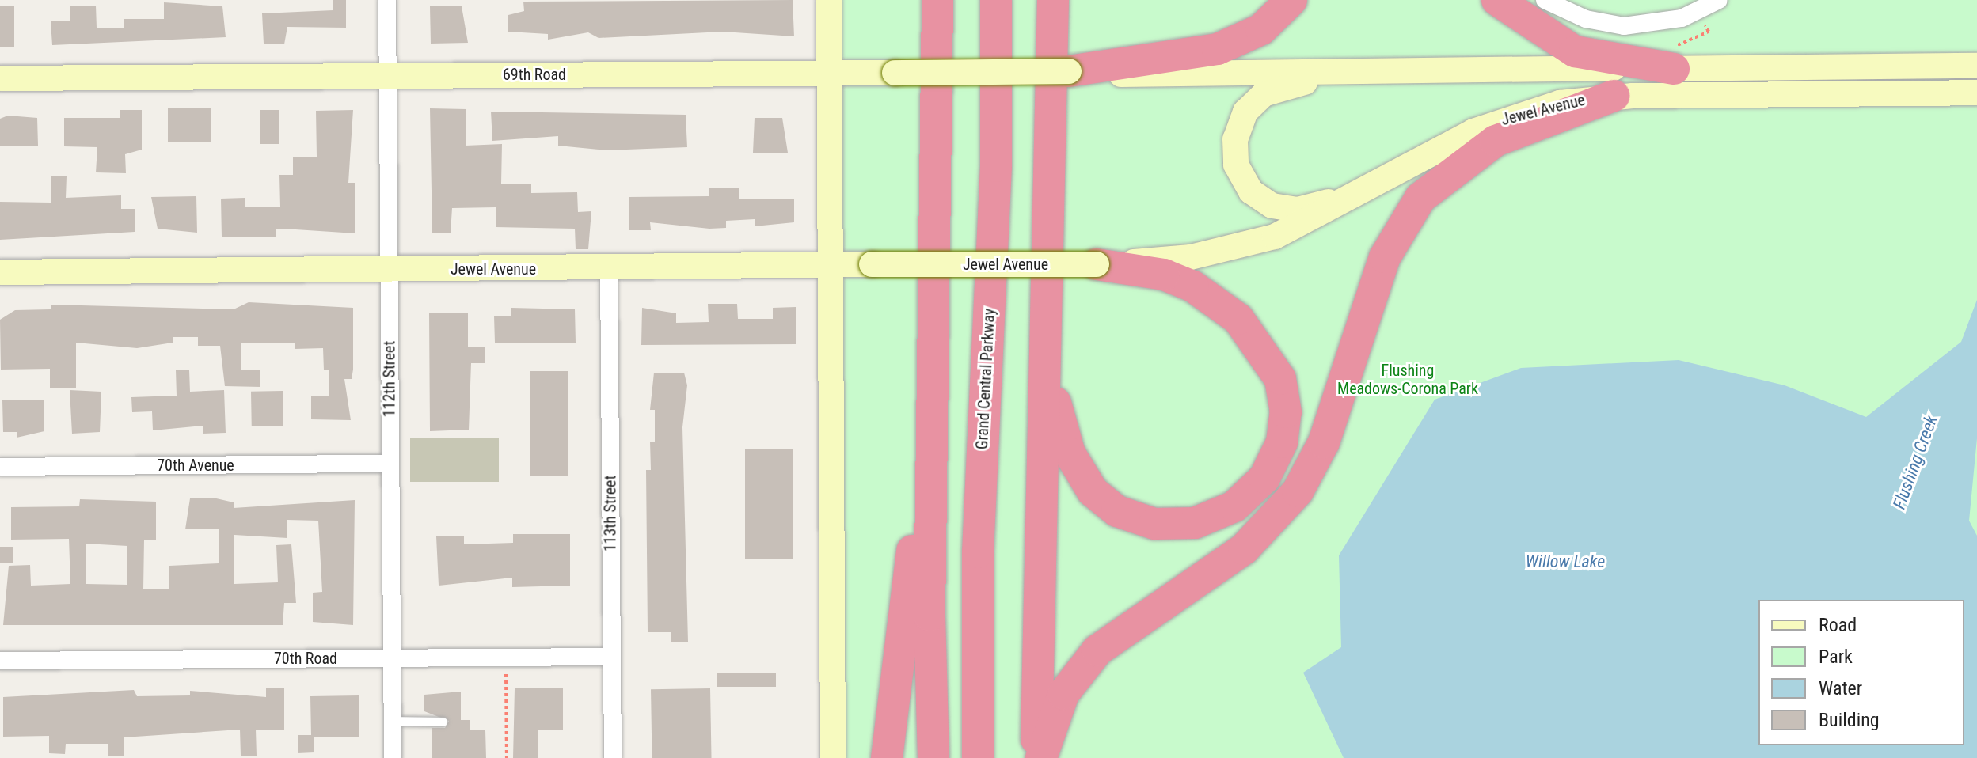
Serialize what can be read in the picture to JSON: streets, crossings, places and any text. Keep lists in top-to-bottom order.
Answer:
{
  "streets": {
    "highway": ["Grand Central Parkway"],
    "street": [
      "69th Road",
      "Jewel Avenue",
      "112th Street",
      "70th Avenue",
      "113th Street",
      "70th Road"
    ]
  },
  "crossings": [
    ["69th Road", "Jewel Avenue"],
    ["69th Road", "112th Street"],
    ["Jewel Avenue", "112th Street"],
    ["Jewel Avenue", "113th Street"],
    ["112th Street", "70th Avenue"],
    ["112th Street", "70th Road"],
    ["113th Street", "70th Road"]
  ],
  "water": ["Flushing Creek", "Willow Lake"],
  "parks": ["Flushing Meadows-Corona Park"],
  "legend": [
    "Road",
    "Park",
    "Water",
    "Building"
  ]
}
